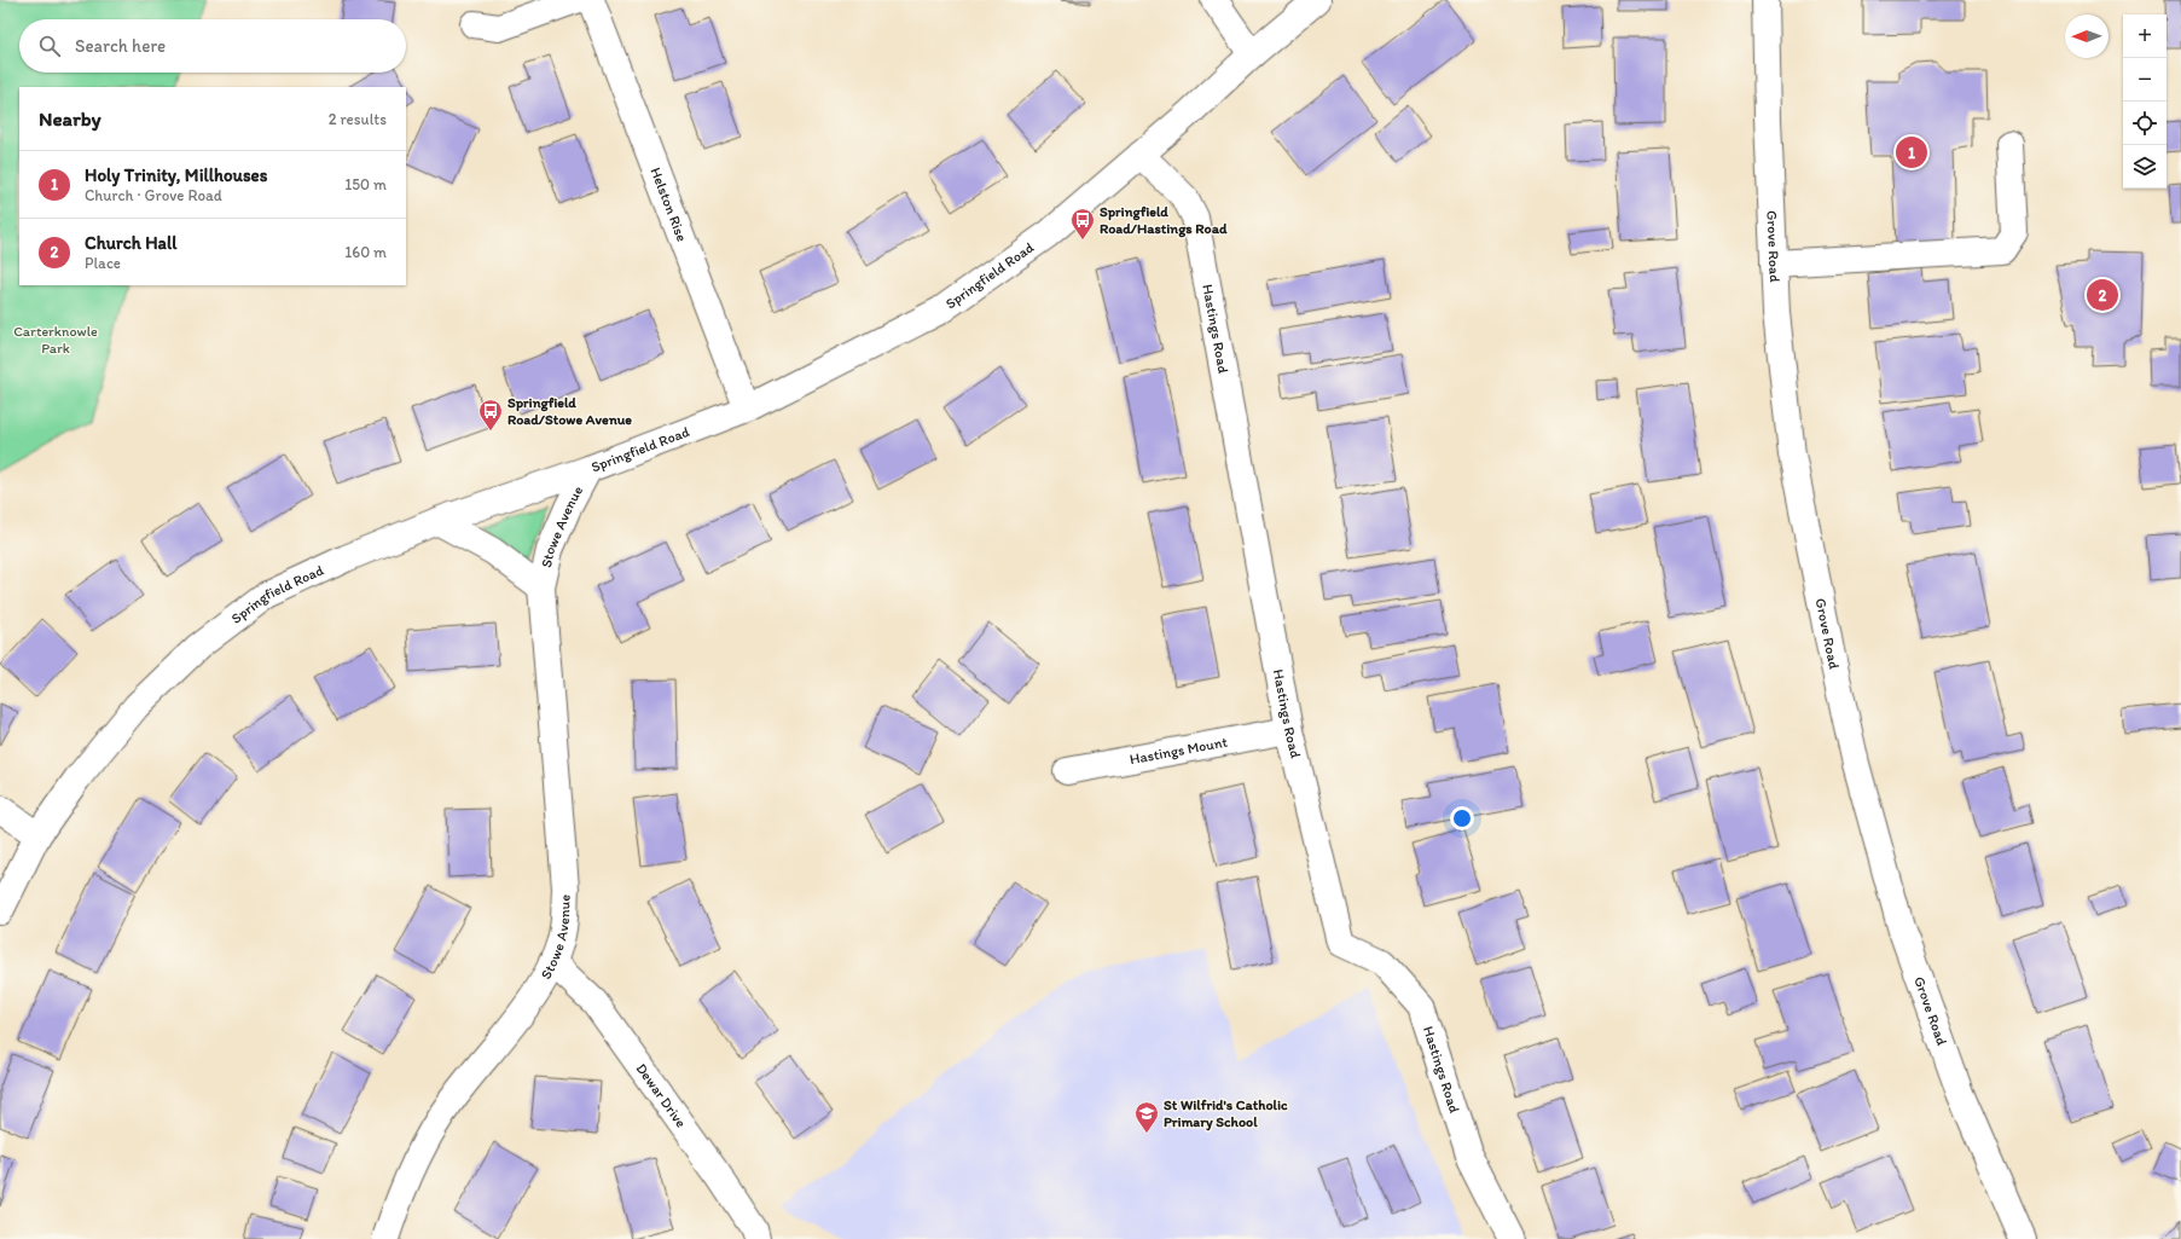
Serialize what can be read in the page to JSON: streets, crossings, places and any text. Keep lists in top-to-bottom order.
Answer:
{
  "streets": {
    "street": [
      "Helston Rise",
      "Grove Road",
      "Springfield Road",
      "Hastings Road",
      "Stowe Avenue",
      "Hastings Mount",
      "Dewar Drive"
    ]
  },
  "crossings": [
    ["Helston Rise", "Springfield Road"],
    ["Springfield Road", "Hastings Road"],
    ["Springfield Road", "Stowe Avenue"],
    ["Hastings Road", "Hastings Mount"],
    ["Stowe Avenue", "Dewar Drive"]
  ],
  "parks": ["Carterknowle Park"],
  "places": {
    "bus stop": ["Springfield Road/Hastings Road", "Springfield Road/Stowe Avenue"],
    "school or university": ["St Wilfrid's Catholic Primary School"]
  },
  "north": "left",
  "page": {
    "map_buttons": ["+", "−"],
    "search": "Search here",
    "heading": ["Nearby", "2 results"],
    "pins": ["1", "2"],
    "list": [
      {
        "mark": "1",
        "name": "Holy Trinity, Millhouses",
        "note": "Church · Grove Road",
        "value": "150 m"
      },
      {
        "mark": "2",
        "name": "Church Hall",
        "note": "Place",
        "value": "160 m"
      }
    ]
  }
}
